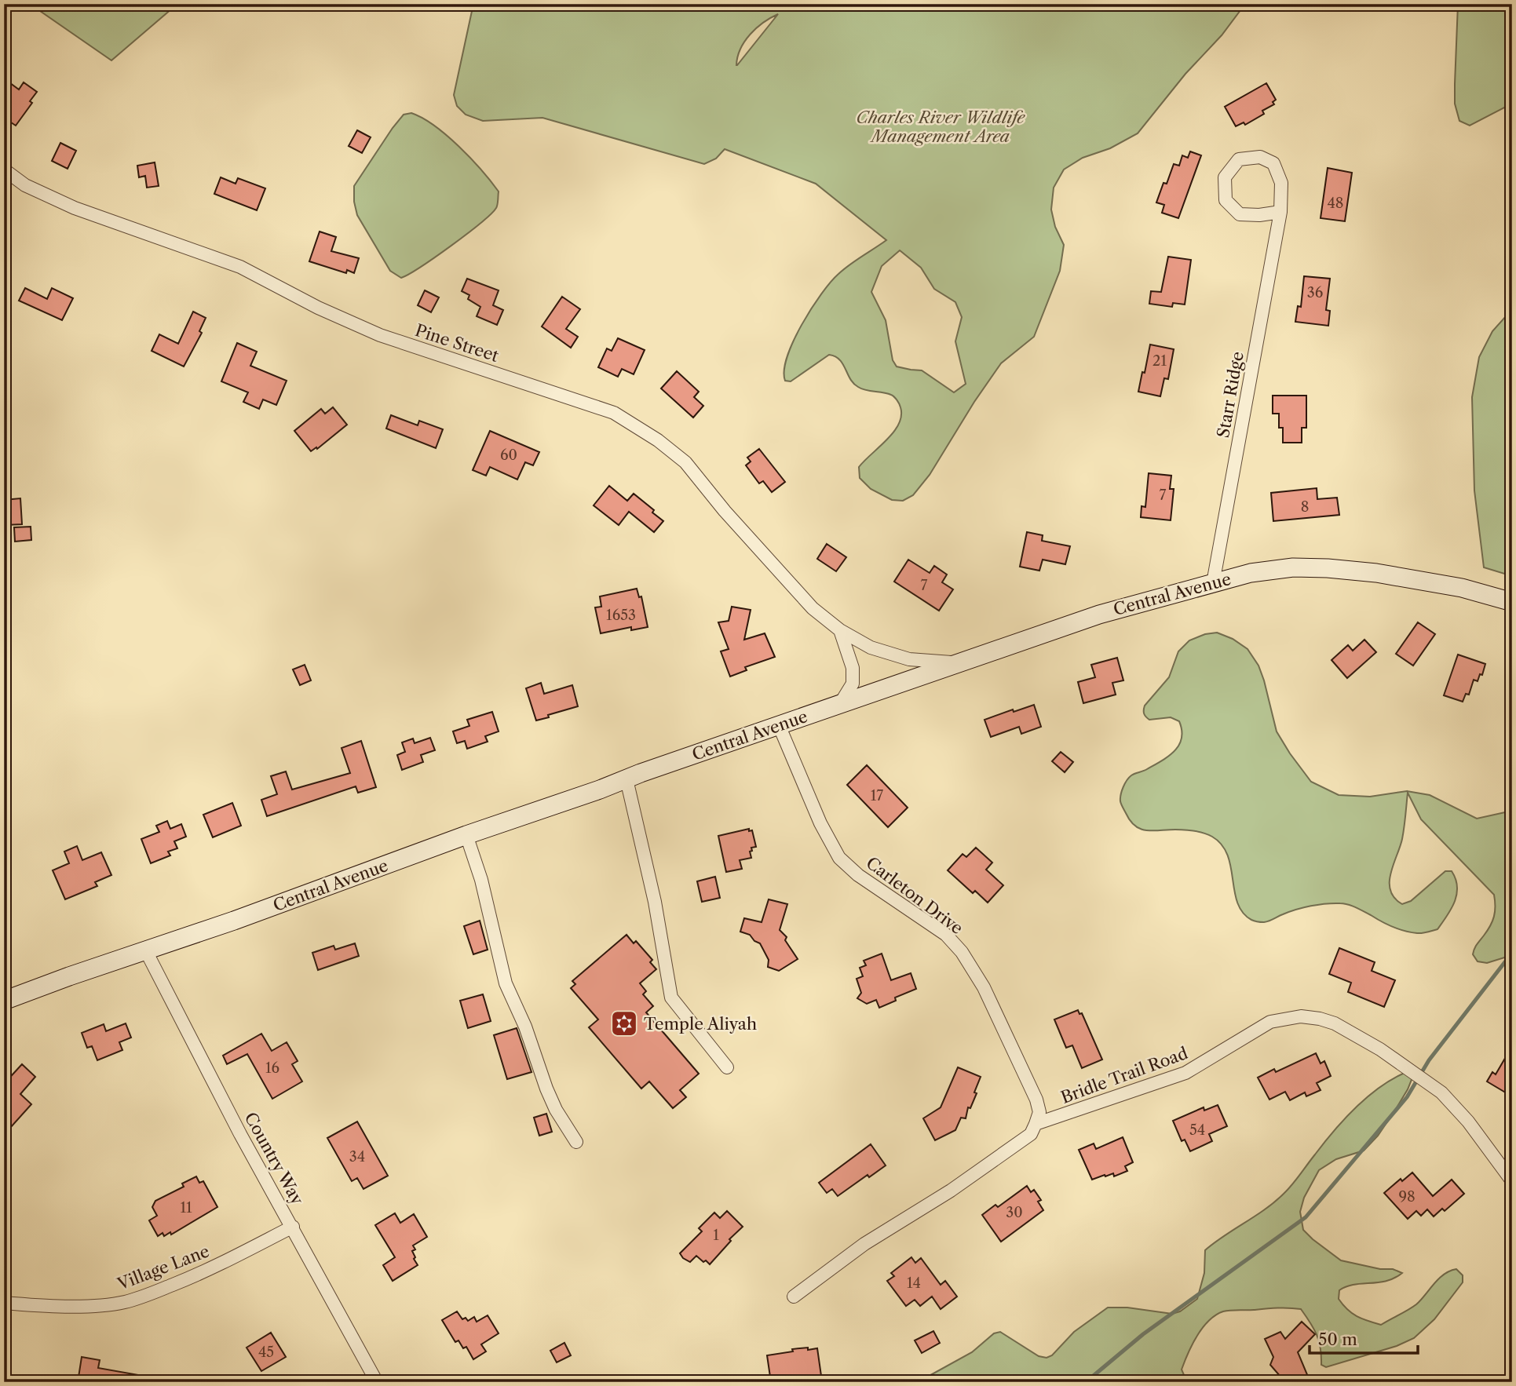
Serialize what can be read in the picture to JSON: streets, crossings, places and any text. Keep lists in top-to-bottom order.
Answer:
{
  "streets": {
    "main road": ["Central Avenue"],
    "street": [
      "Pine Street",
      "Starr Ridge",
      "Carleton Drive",
      "Bridle Trail Road",
      "Country Way",
      "Village Lane"
    ]
  },
  "crossings": [
    ["Pine Street", "Central Avenue"],
    ["Starr Ridge", "Central Avenue"],
    ["Central Avenue", "Carleton Drive"],
    ["Central Avenue", "Country Way"],
    ["Carleton Drive", "Bridle Trail Road"],
    ["Country Way", "Village Lane"]
  ],
  "parks": ["Charles River Wildlife Management Area"],
  "places": {
    "synagogue": ["Temple Aliyah"]
  },
  "house_numbers": [
    "48",
    "36",
    "21",
    "60",
    "7",
    "8",
    "7",
    "1653",
    "17",
    "16",
    "54",
    "34",
    "98",
    "11",
    "30",
    "1",
    "14",
    "45"
  ],
  "scale_bar": "50 m"
}
